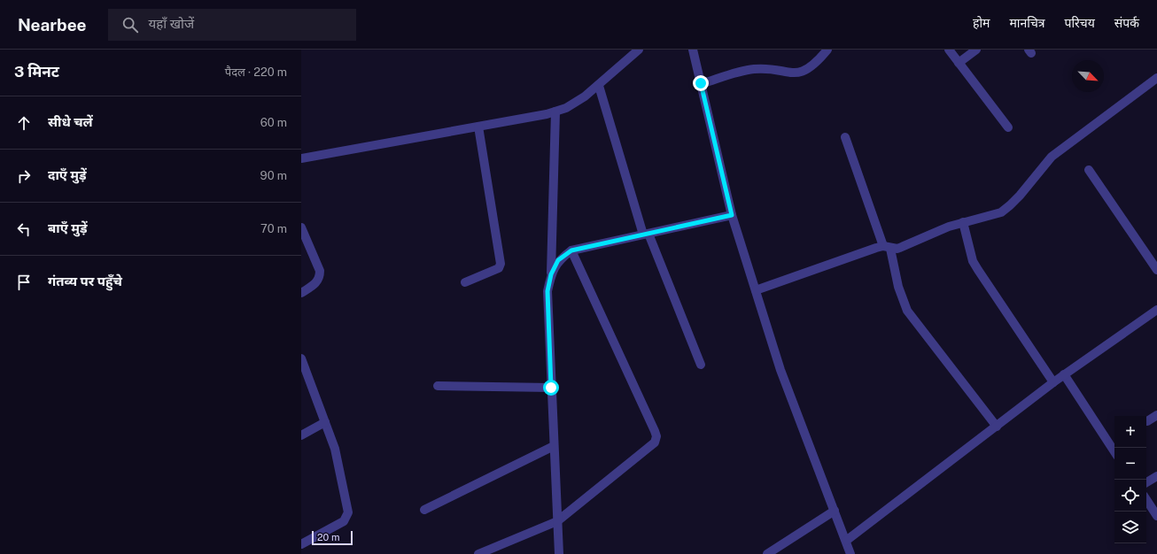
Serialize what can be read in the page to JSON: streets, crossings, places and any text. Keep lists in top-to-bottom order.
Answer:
{
  "scale_bar": "20 m",
  "north": "bottom right",
  "page": {
    "header": "Nearbee",
    "search": "यहाँ खोजें",
    "nav": [
      "होम",
      "मानचित्र",
      "परिचय",
      "संपर्क"
    ],
    "heading": ["3 मिनट", "पैदल · 220 m"],
    "list": [
      ["सीधे चलें", "60 m"],
      ["दाएँ मुड़ें", "90 m"],
      ["बाएँ मुड़ें", "70 m"],
      "गंतव्य पर पहुँचे"
    ],
    "map_buttons": ["+", "−"],
    "scale": "20 m"
  }
}
